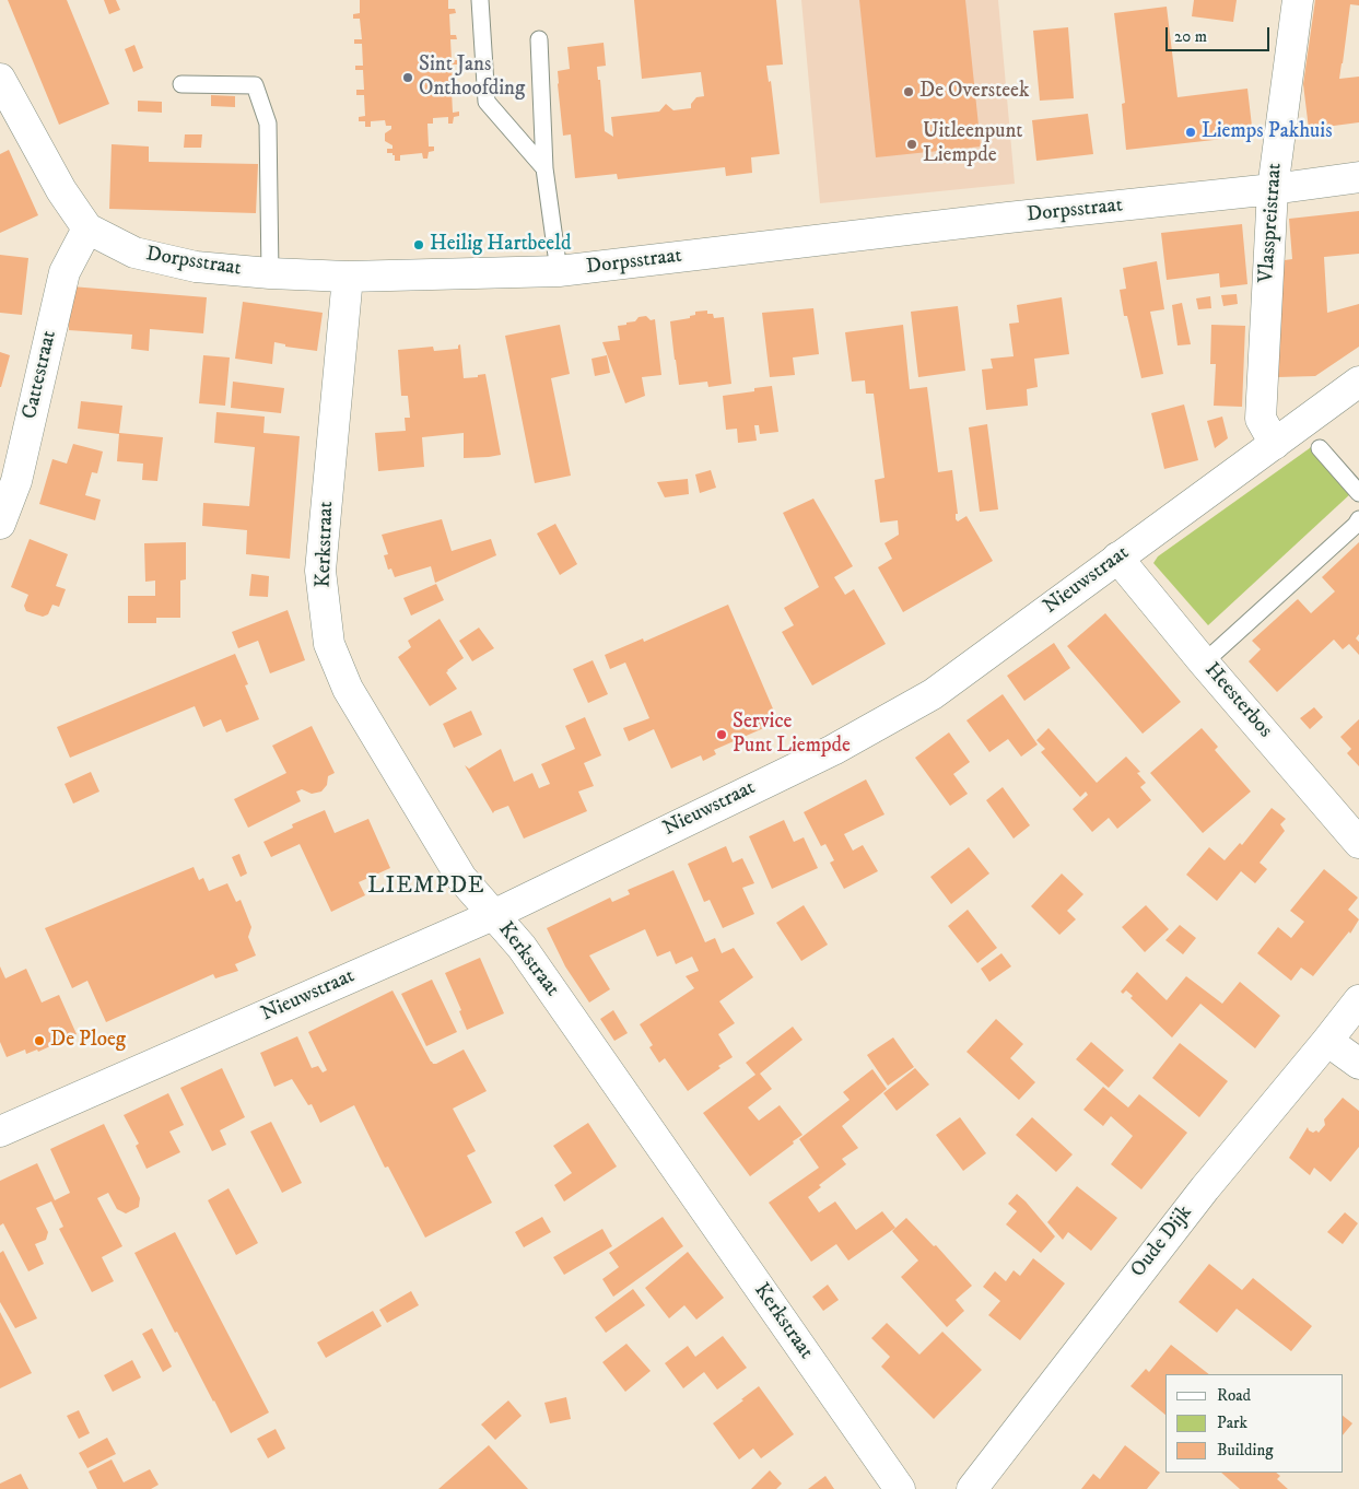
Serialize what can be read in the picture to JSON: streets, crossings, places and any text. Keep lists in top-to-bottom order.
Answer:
{
  "streets": {
    "street": [
      "Dorpsstraat",
      "Vlasspreistraat",
      "Cattestraat",
      "Kerkstraat",
      "Nieuwstraat",
      "Heesterbos",
      "Oude Dijk"
    ]
  },
  "crossings": [
    ["Dorpsstraat", "Vlasspreistraat"],
    ["Dorpsstraat", "Cattestraat"],
    ["Dorpsstraat", "Kerkstraat"],
    ["Vlasspreistraat", "Nieuwstraat"],
    ["Kerkstraat", "Nieuwstraat"],
    ["Nieuwstraat", "Heesterbos"]
  ],
  "districts": ["LIEMPDE"],
  "places": [
    "Sint Jans Onthoofding",
    "De Oversteek",
    "Liemps Pakhuis",
    "Uitleenpunt Liempde",
    "Heilig Hartbeeld",
    "Service Punt Liempde",
    "De Ploeg"
  ],
  "legend": ["Road", "Park", "Building"],
  "scale_bar": "20 m"
}
